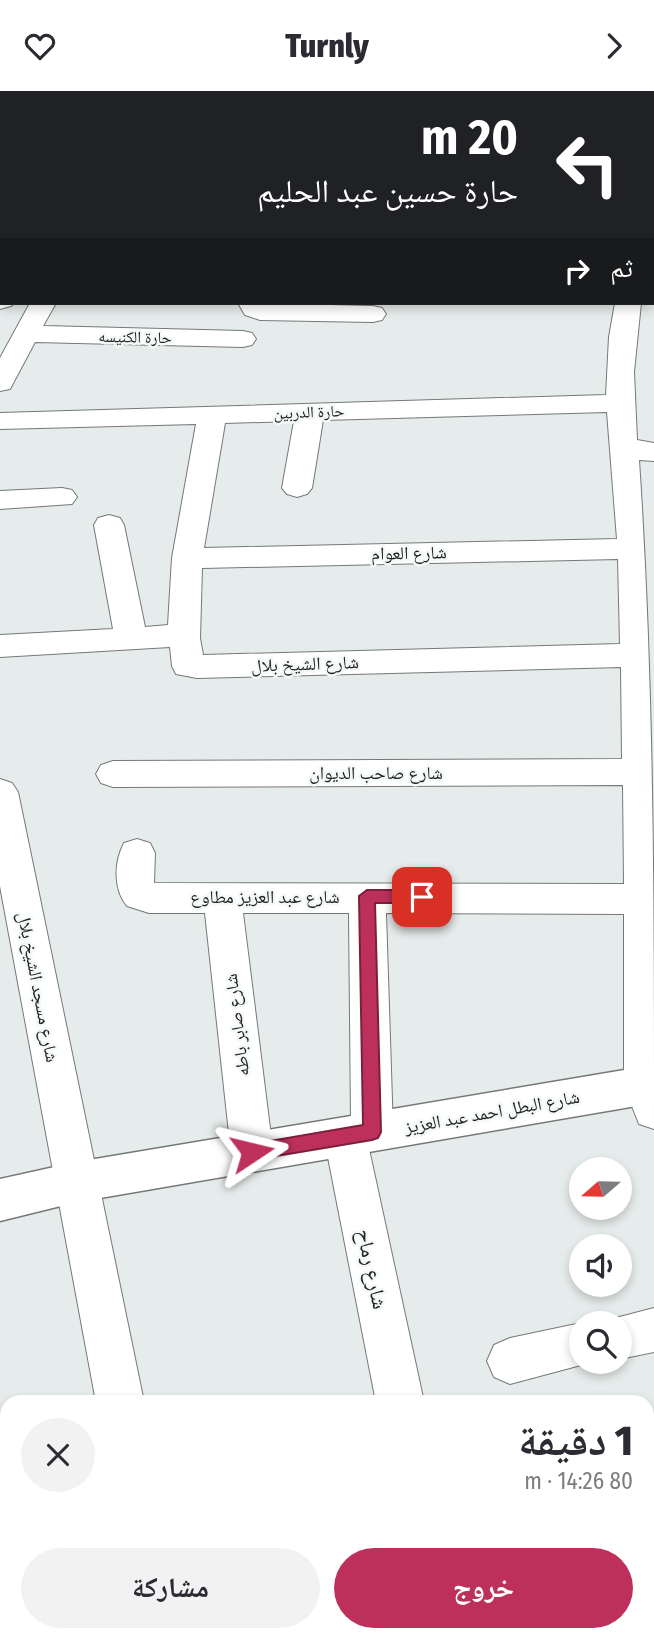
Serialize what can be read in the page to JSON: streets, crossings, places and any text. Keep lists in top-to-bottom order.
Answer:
{
  "streets": {
    "main road": ["شارع البطل احمد عبد العزيز"],
    "street": [
      "حارة الكنيسه",
      "حارة الدربين",
      "شارع العوام",
      "شارع الشيخ بلال",
      "شارع صاحب الديوان",
      "شارع عبد العزيز مطاوع",
      "شارع مسجد الشيخ بلال",
      "شارع صابر باطه",
      "شارع رماح"
    ]
  },
  "crossings": [
    ["شارع عبد العزيز مطاوع", "شارع صابر باطه"],
    ["شارع عبد العزيز مطاوع", "شارع رماح"],
    ["شارع مسجد الشيخ بلال", "شارع البطل احمد عبد العزيز"],
    ["شارع صابر باطه", "شارع البطل احمد عبد العزيز"],
    ["شارع البطل احمد عبد العزيز", "شارع رماح"]
  ],
  "north": "left",
  "page": {
    "header": "Turnly",
    "turn": ["20 m", "حارة حسين عبد الحليم"],
    "then": "ثم",
    "heading": ["1 دقيقة", "80 m · 14:26"],
    "buttons": ["خروج", "مشاركة"]
  }
}
